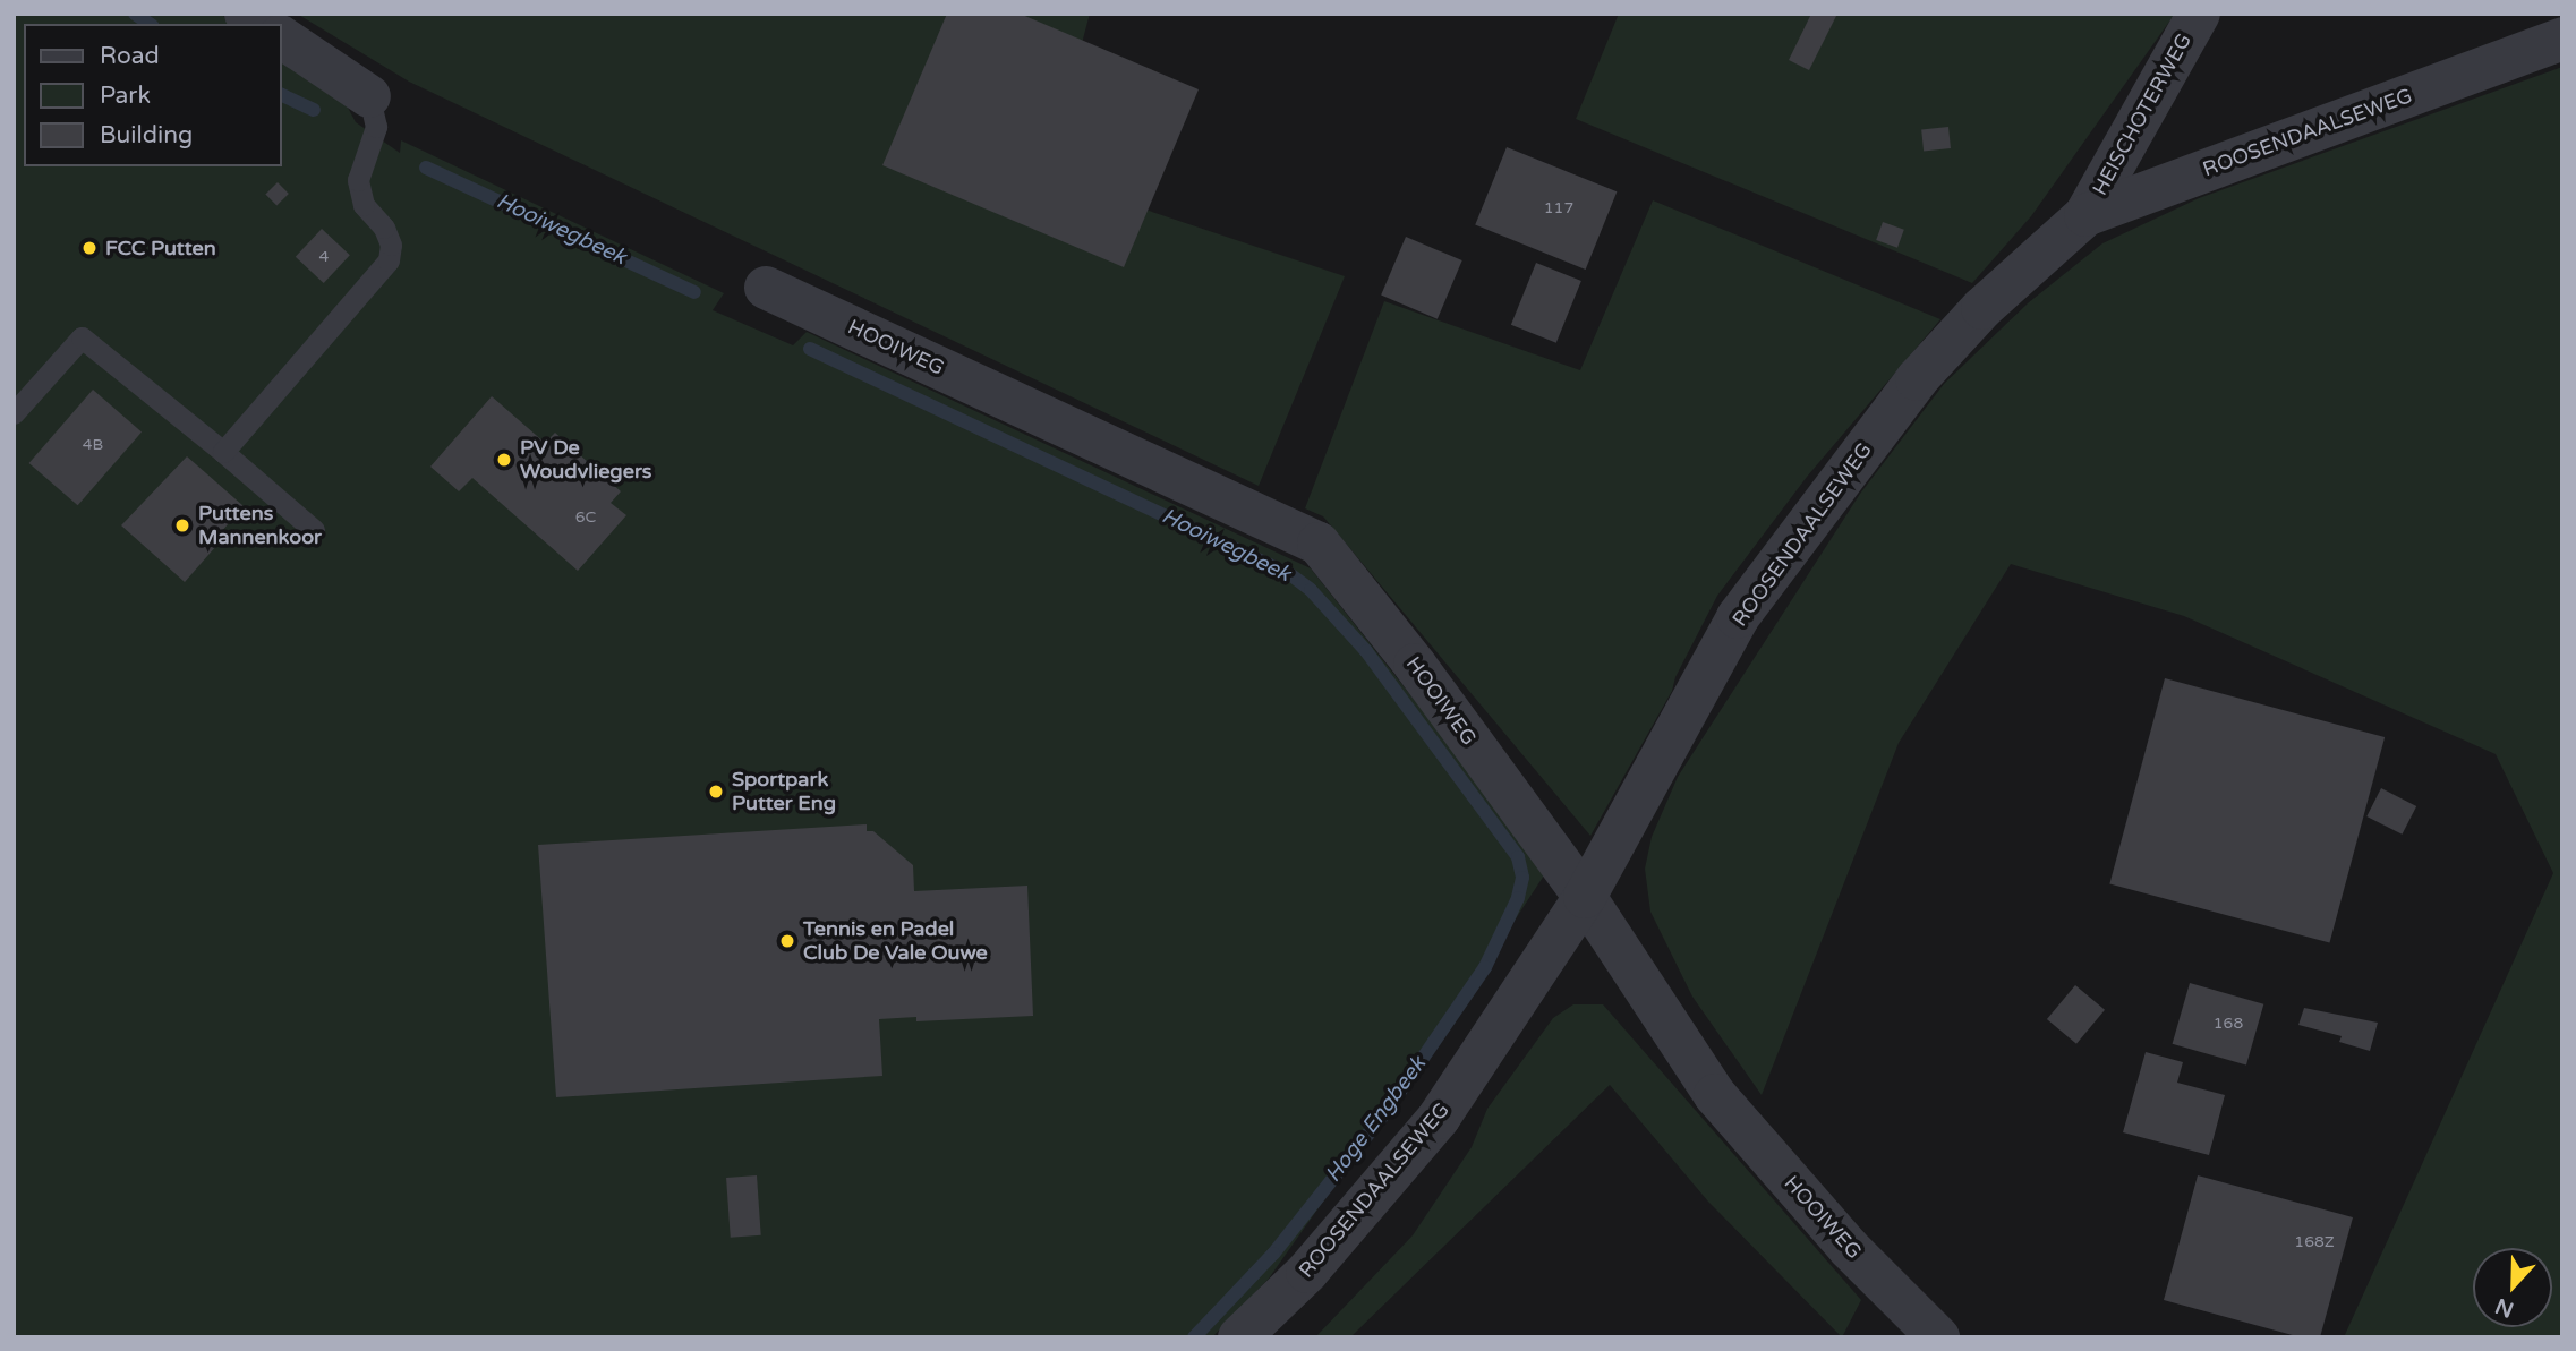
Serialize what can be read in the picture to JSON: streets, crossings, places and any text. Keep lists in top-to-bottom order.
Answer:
{
  "streets": {
    "street": ["HEISCHOTERWEG", "ROOSENDAALSEWEG", "HOOIWEG"]
  },
  "crossings": [
    ["HEISCHOTERWEG", "ROOSENDAALSEWEG"],
    ["ROOSENDAALSEWEG", "HOOIWEG"]
  ],
  "water": ["Hooiwegbeek", "Hoge Engbeek"],
  "places": [
    "FCC Putten",
    "PV De Woudvliegers",
    "Puttens Mannenkoor",
    "Sportpark Putter Eng",
    "Tennis en Padel Club De Vale Ouwe"
  ],
  "house_numbers": [
    "117",
    "4",
    "4B",
    "6C",
    "168",
    "168Z"
  ],
  "legend": ["Road", "Park", "Building"],
  "north": "bottom"
}
